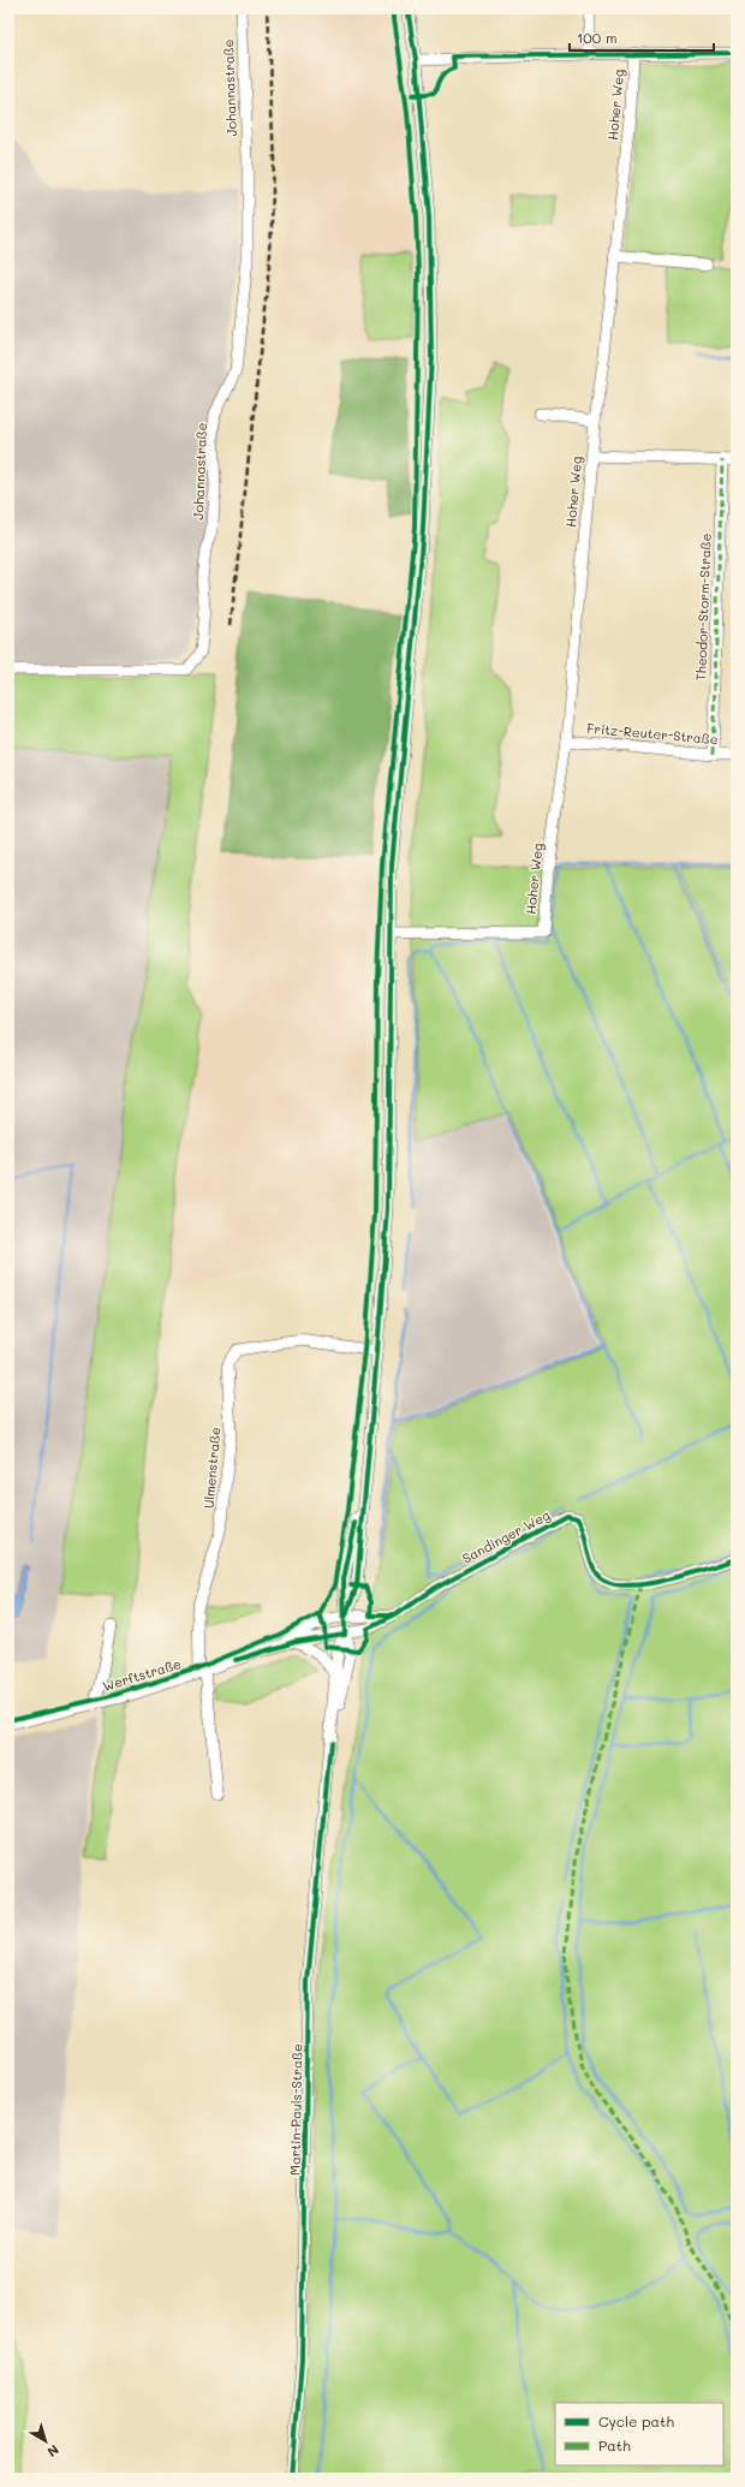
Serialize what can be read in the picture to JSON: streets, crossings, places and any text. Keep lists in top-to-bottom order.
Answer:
{
  "streets": {
    "street": [
      "Johannastraße",
      "Hoher Weg",
      "Theodor-Storm-Straße",
      "Fritz-Reuter-Straße",
      "Ulmenstraße",
      "Sandinger Weg",
      "Werftstraße",
      "Martin-Pauls-Straße"
    ]
  },
  "crossings": [
    ["Hoher Weg", "Fritz-Reuter-Straße"],
    ["Hoher Weg", "Martin-Pauls-Straße"],
    ["Theodor-Storm-Straße", "Fritz-Reuter-Straße"],
    ["Ulmenstraße", "Werftstraße"],
    ["Ulmenstraße", "Martin-Pauls-Straße"],
    ["Sandinger Weg", "Werftstraße"],
    ["Sandinger Weg", "Martin-Pauls-Straße"],
    ["Werftstraße", "Martin-Pauls-Straße"]
  ],
  "legend": ["Cycle path", "Path"],
  "scale_bar": "100 m",
  "north": "bottom right"
}
